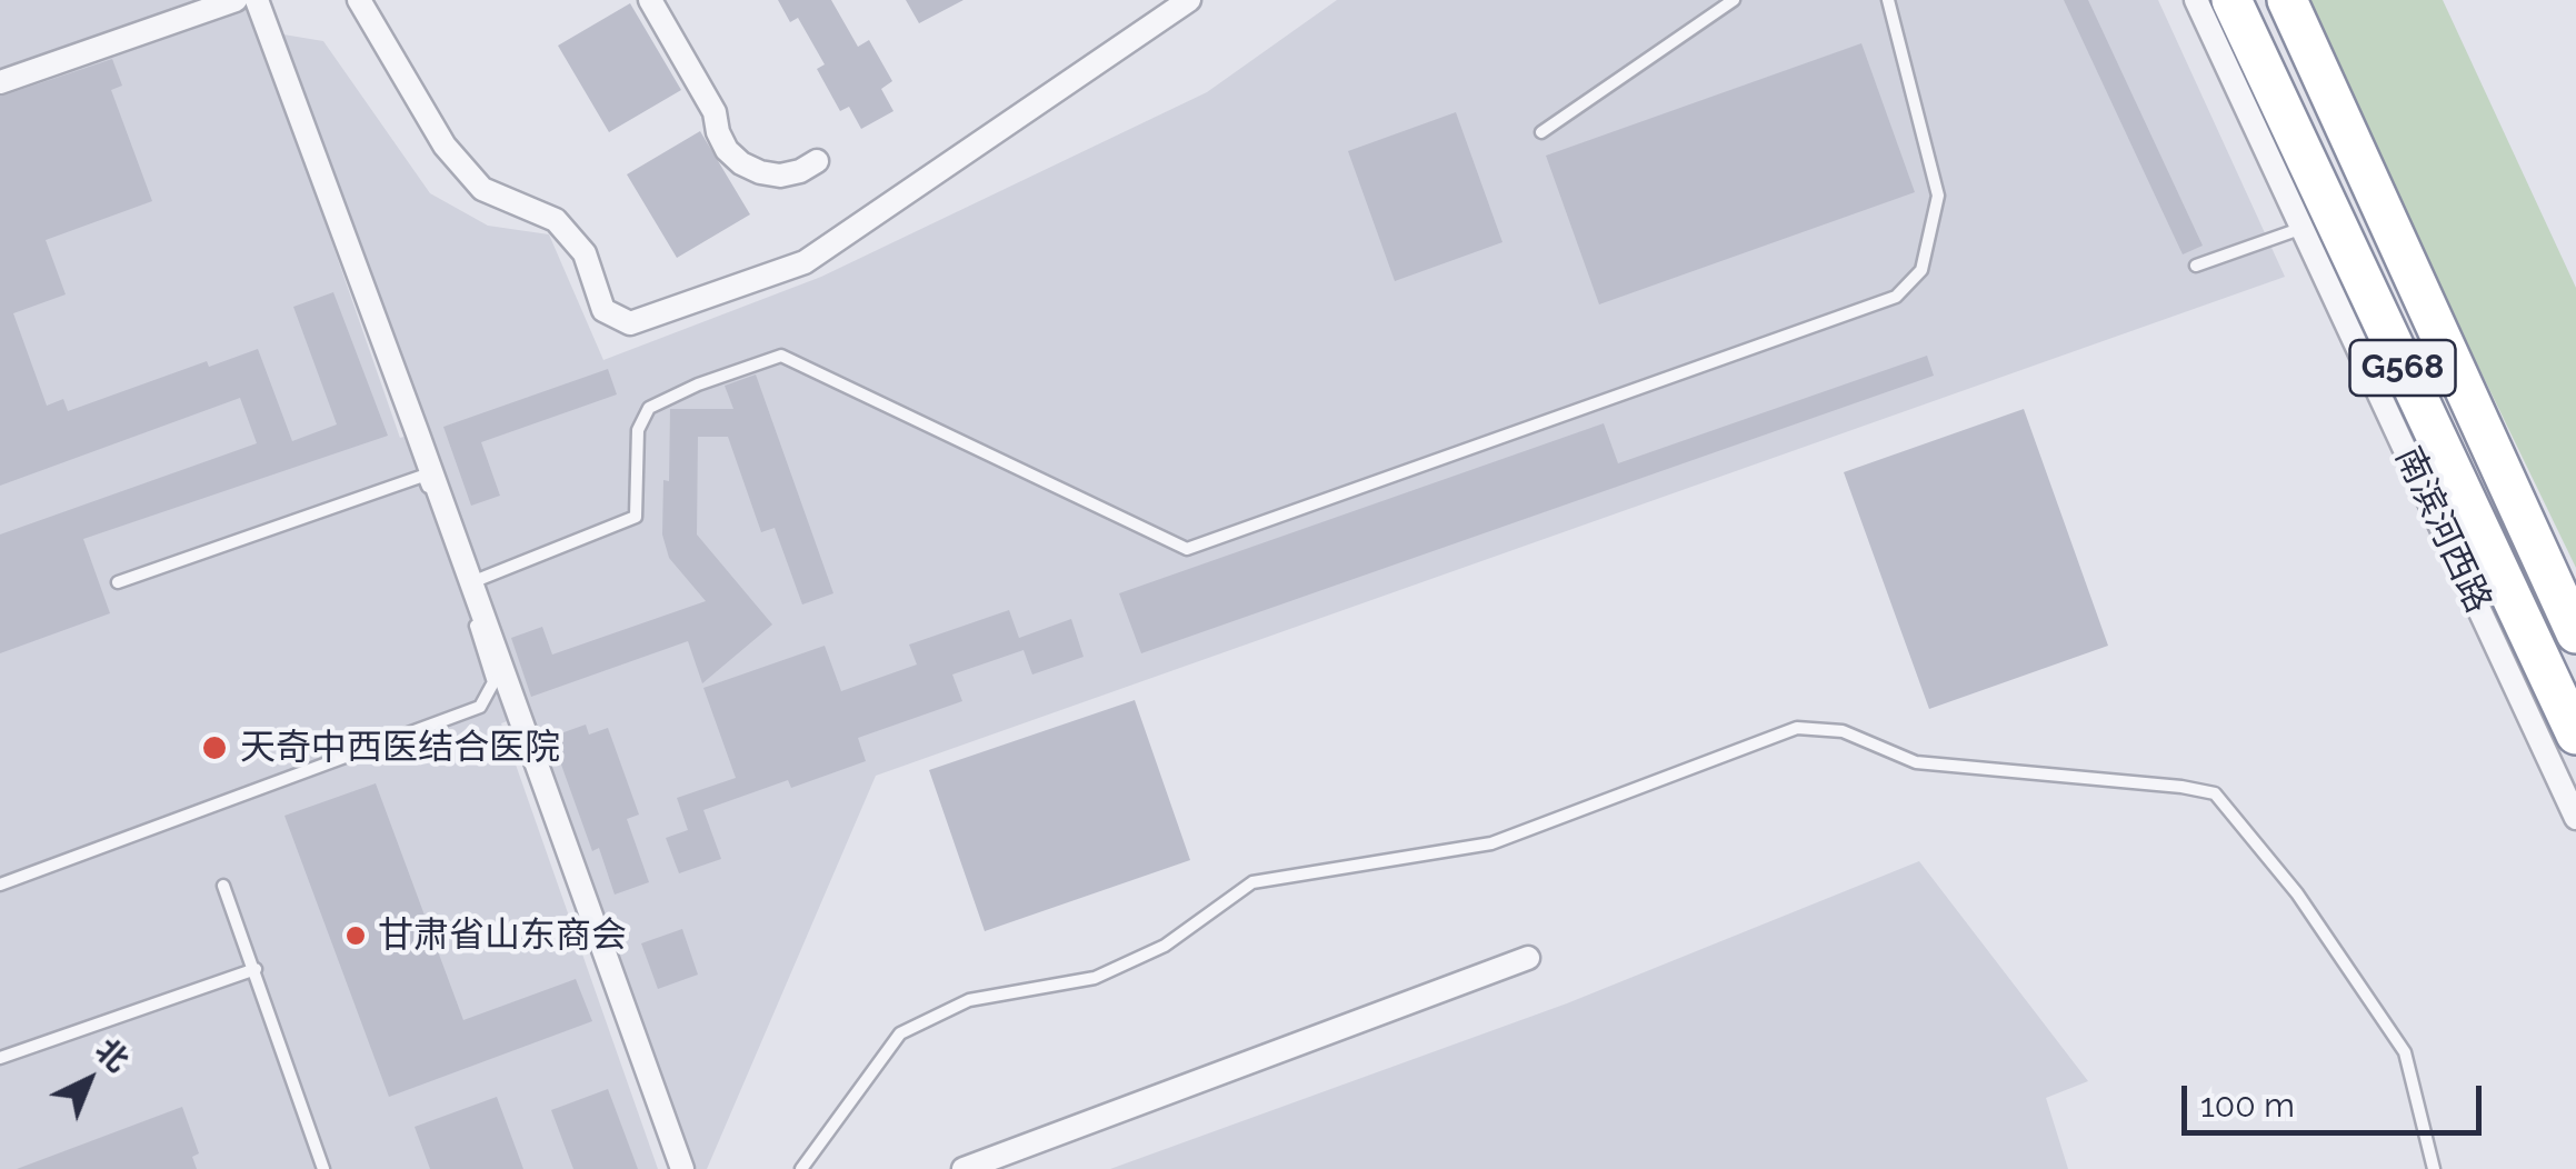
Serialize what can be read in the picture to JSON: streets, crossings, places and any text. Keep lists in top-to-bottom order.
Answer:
{
  "streets": {
    "highway": ["G568", "南滨河西路"]
  },
  "places": ["天奇中西医结合医院", "甘肃省山东商会"],
  "scale_bar": "100 m",
  "north": "top right"
}
